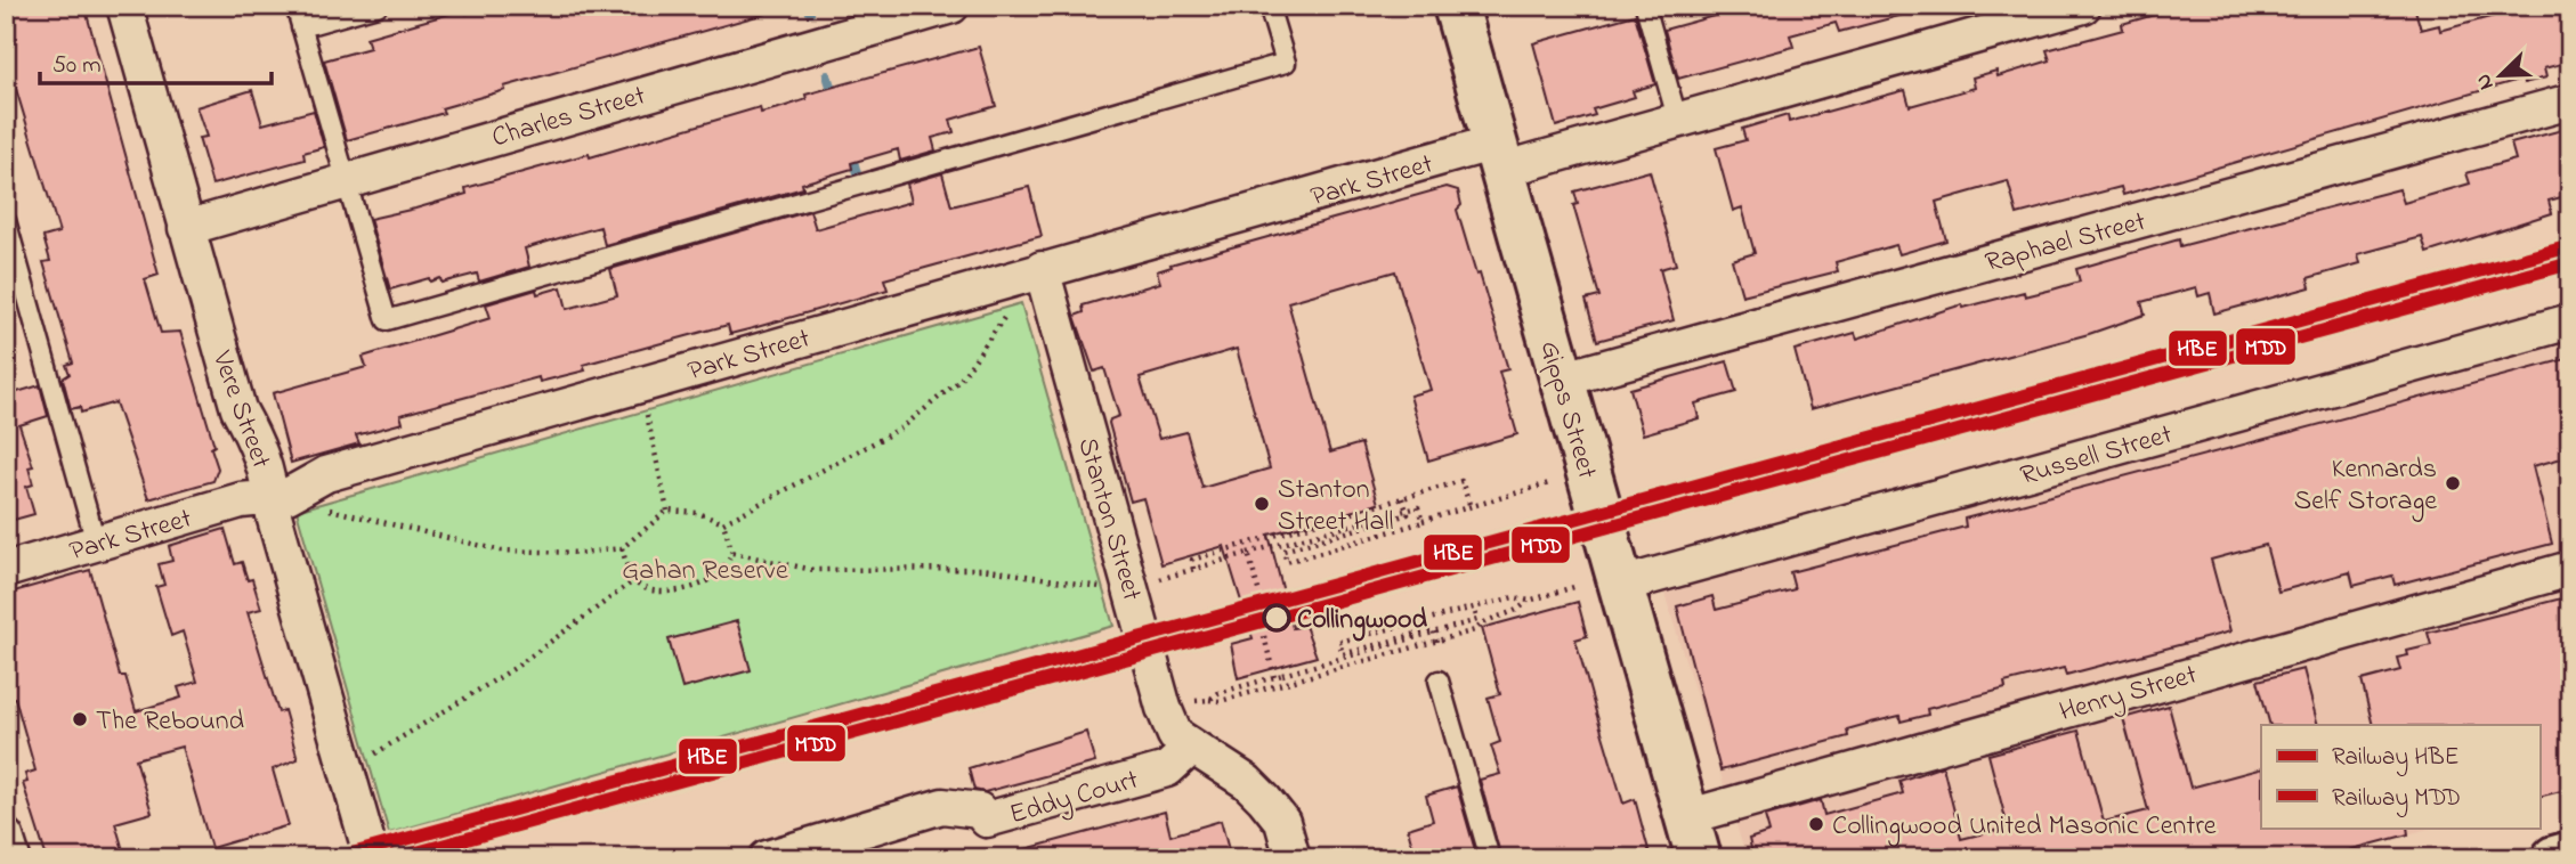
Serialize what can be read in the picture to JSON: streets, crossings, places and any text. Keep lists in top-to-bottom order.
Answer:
{
  "streets": {
    "main road": ["Gipps Street"],
    "street": [
      "Charles Street",
      "Park Street",
      "Raphael Street",
      "Vere Street",
      "Russell Street",
      "Stanton Street",
      "Henry Street",
      "Eddy Court"
    ]
  },
  "crossings": [
    ["Charles Street", "Vere Street"],
    ["Park Street", "Vere Street"],
    ["Park Street", "Gipps Street"],
    ["Park Street", "Stanton Street"],
    ["Raphael Street", "Gipps Street"],
    ["Gipps Street", "Russell Street"],
    ["Gipps Street", "Henry Street"],
    ["Stanton Street", "Eddy Court"]
  ],
  "parks": ["Gahan Reserve"],
  "places": [
    "Kennards Self Storage",
    "Stanton Street Hall",
    "Collingwood",
    "The Rebound",
    "Collingwood United Masonic Centre"
  ],
  "lines": ["rail line HBE", "rail line MDD"],
  "legend": ["Railway HBE", "Railway MDD"],
  "scale_bar": "50 m",
  "north": "bottom left"
}
